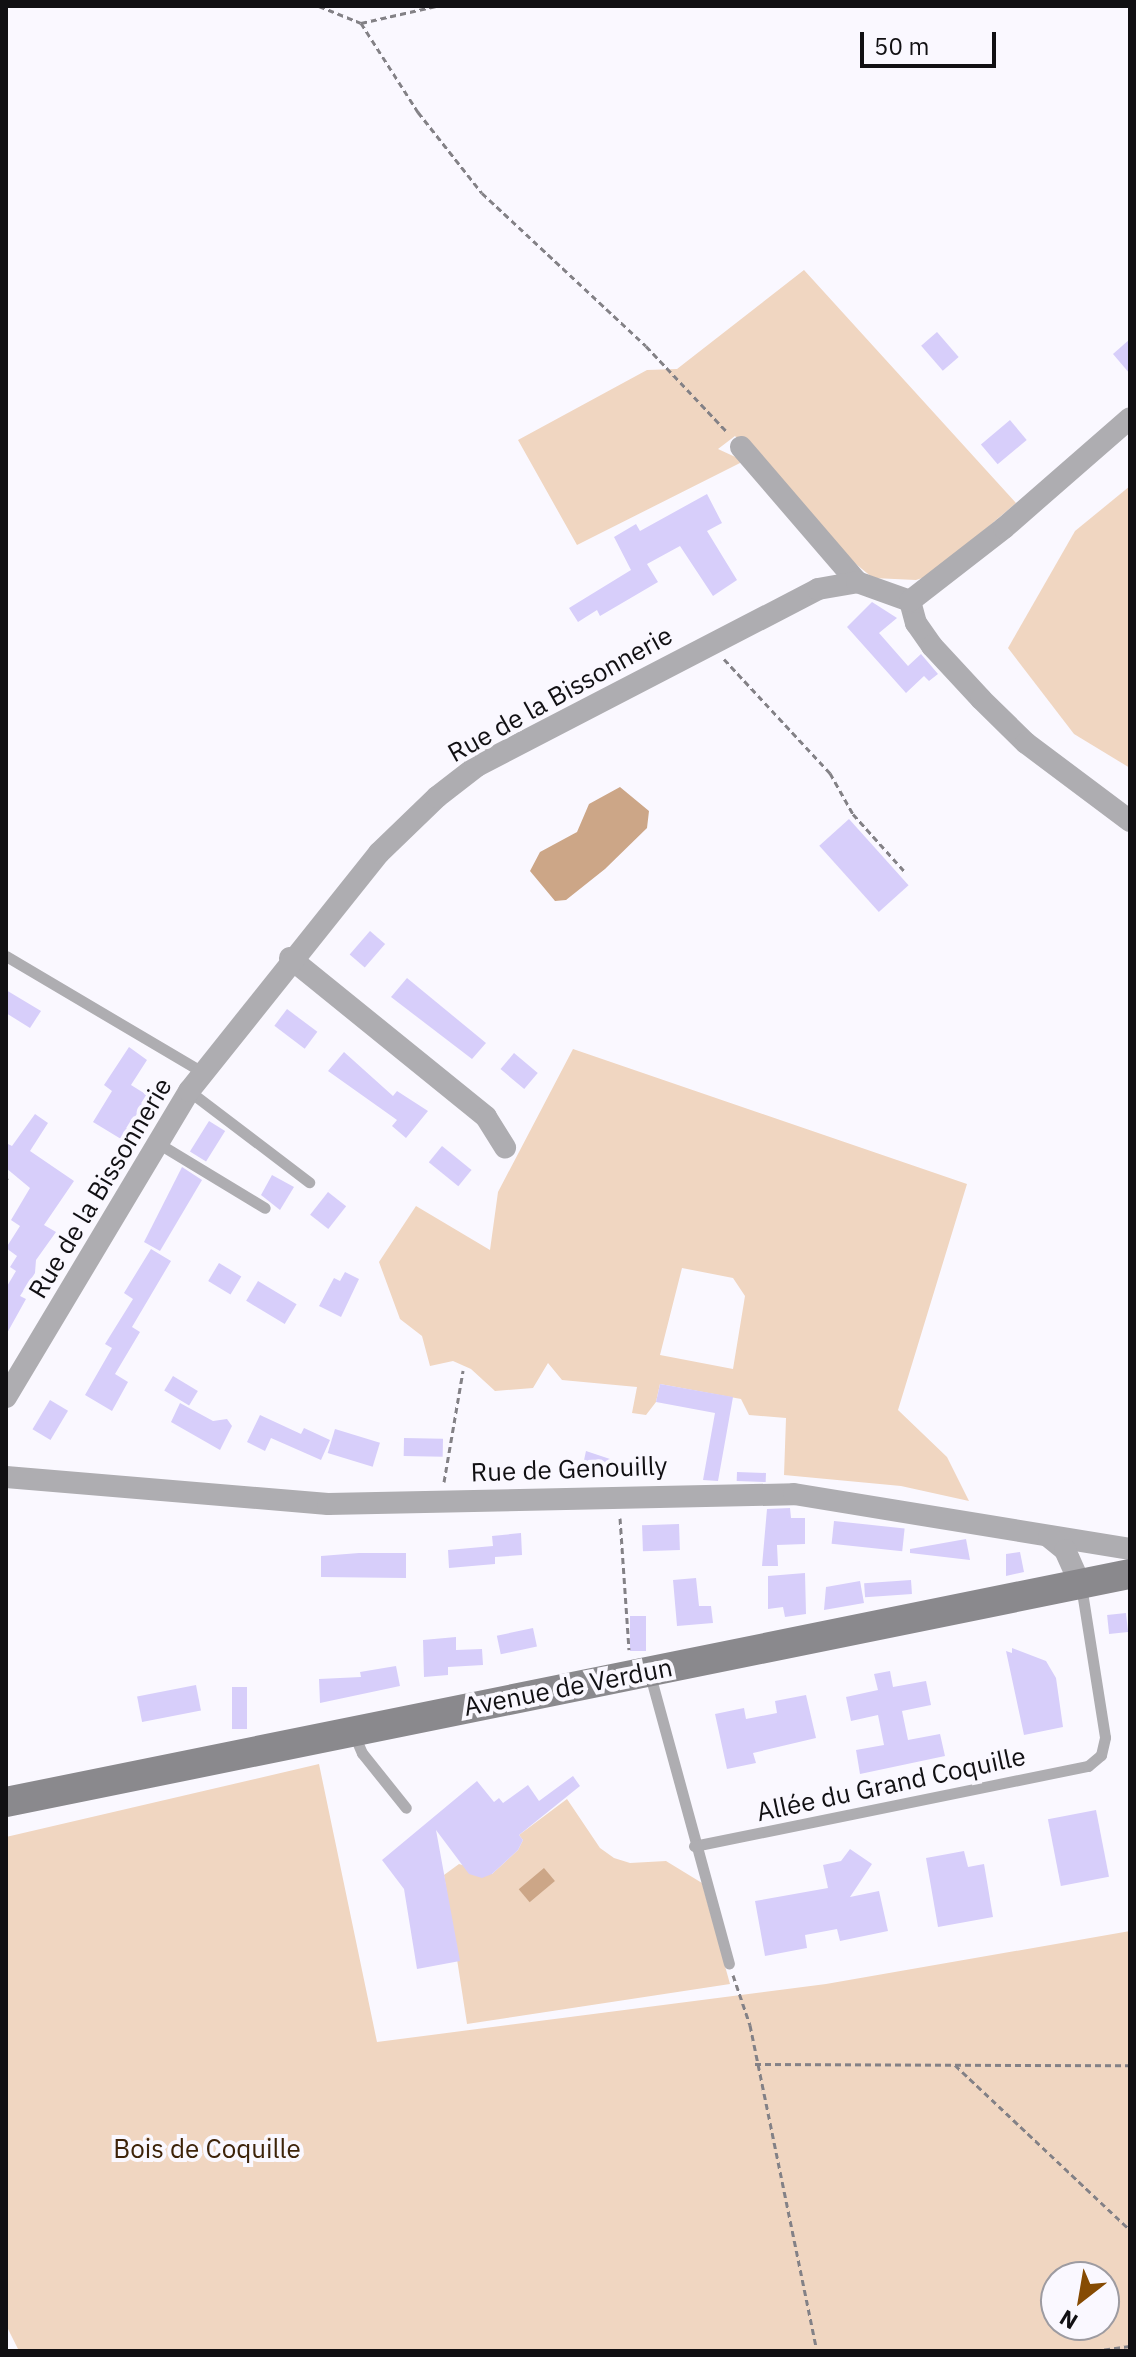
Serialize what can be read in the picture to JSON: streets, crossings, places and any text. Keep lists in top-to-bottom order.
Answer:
{
  "streets": {
    "main road": ["Avenue de Verdun"],
    "street": ["Rue de la Bissonnerie", "Rue de Genouilly"],
    "lane": ["Allée du Grand Coquille"]
  },
  "crossings": [
    ["Avenue de Verdun", "Allée du Grand Coquille"]
  ],
  "parks": ["Bois de Coquille"],
  "scale_bar": "50 m",
  "north": "bottom left"
}
